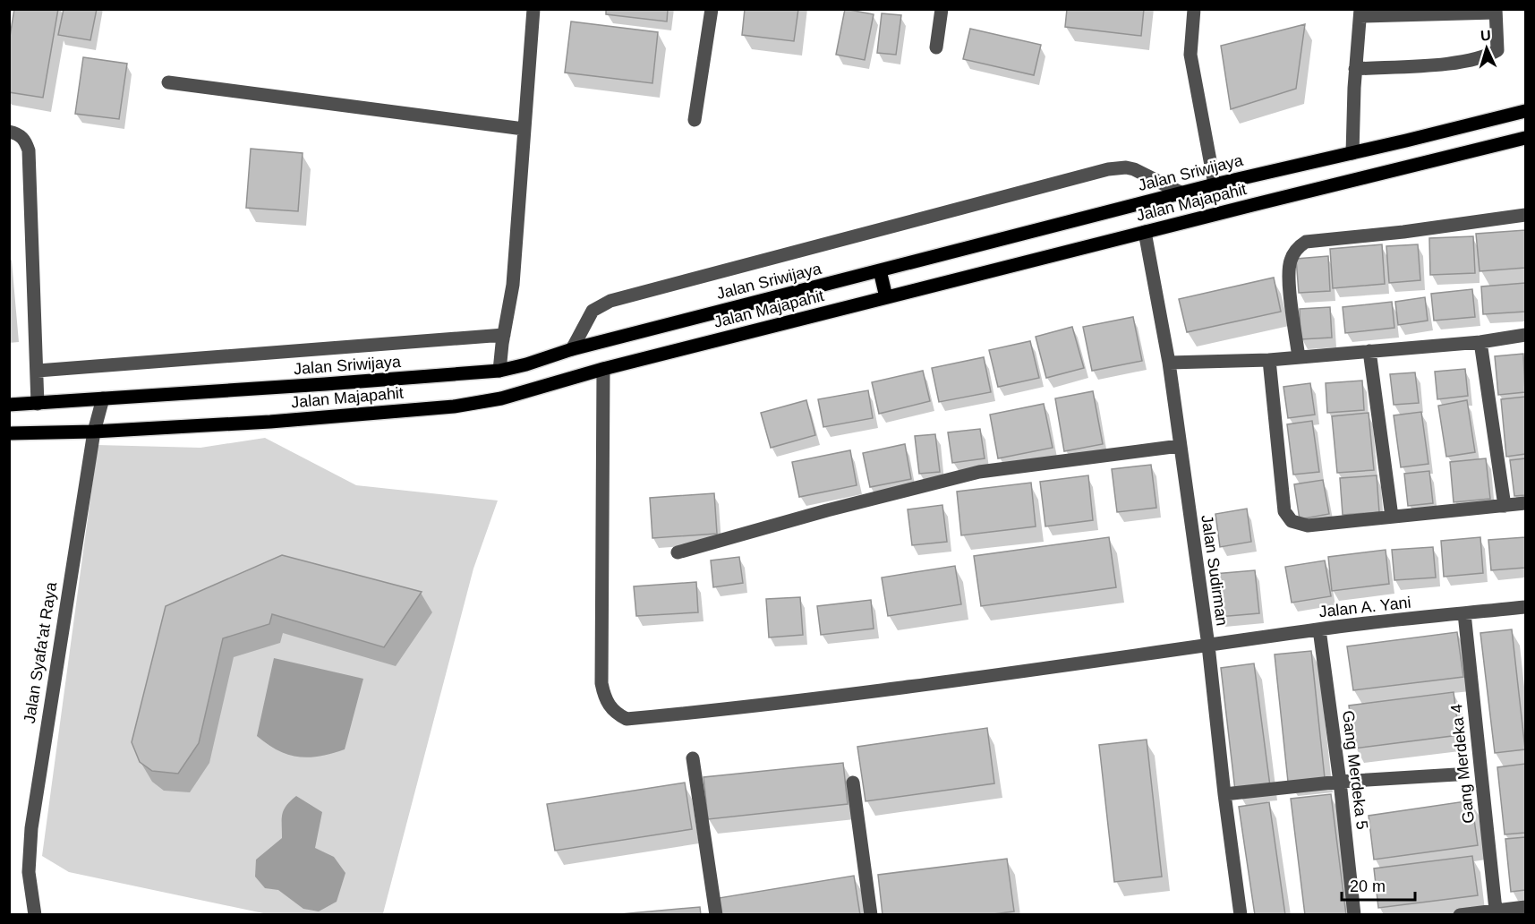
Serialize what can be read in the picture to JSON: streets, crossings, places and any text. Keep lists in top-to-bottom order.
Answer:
{
  "streets": {
    "main road": ["Jalan Sriwijaya", "Jalan Majapahit"],
    "street": [
      "Jalan Sudirman",
      "Jalan A. Yani",
      "Jalan Syafa'at Raya",
      "Gang Merdeka 4",
      "Gang Merdeka 5"
    ]
  },
  "crossings": [
    ["Jalan Sriwijaya", "Jalan Syafa'at Raya"],
    ["Jalan Majapahit", "Jalan Sudirman"],
    ["Jalan Majapahit", "Jalan A. Yani"],
    ["Jalan Majapahit", "Jalan Syafa'at Raya"],
    ["Jalan Sudirman", "Jalan A. Yani"],
    ["Jalan A. Yani", "Gang Merdeka 4"],
    ["Jalan A. Yani", "Gang Merdeka 5"]
  ],
  "scale_bar": "20 m",
  "north": "top"
}
